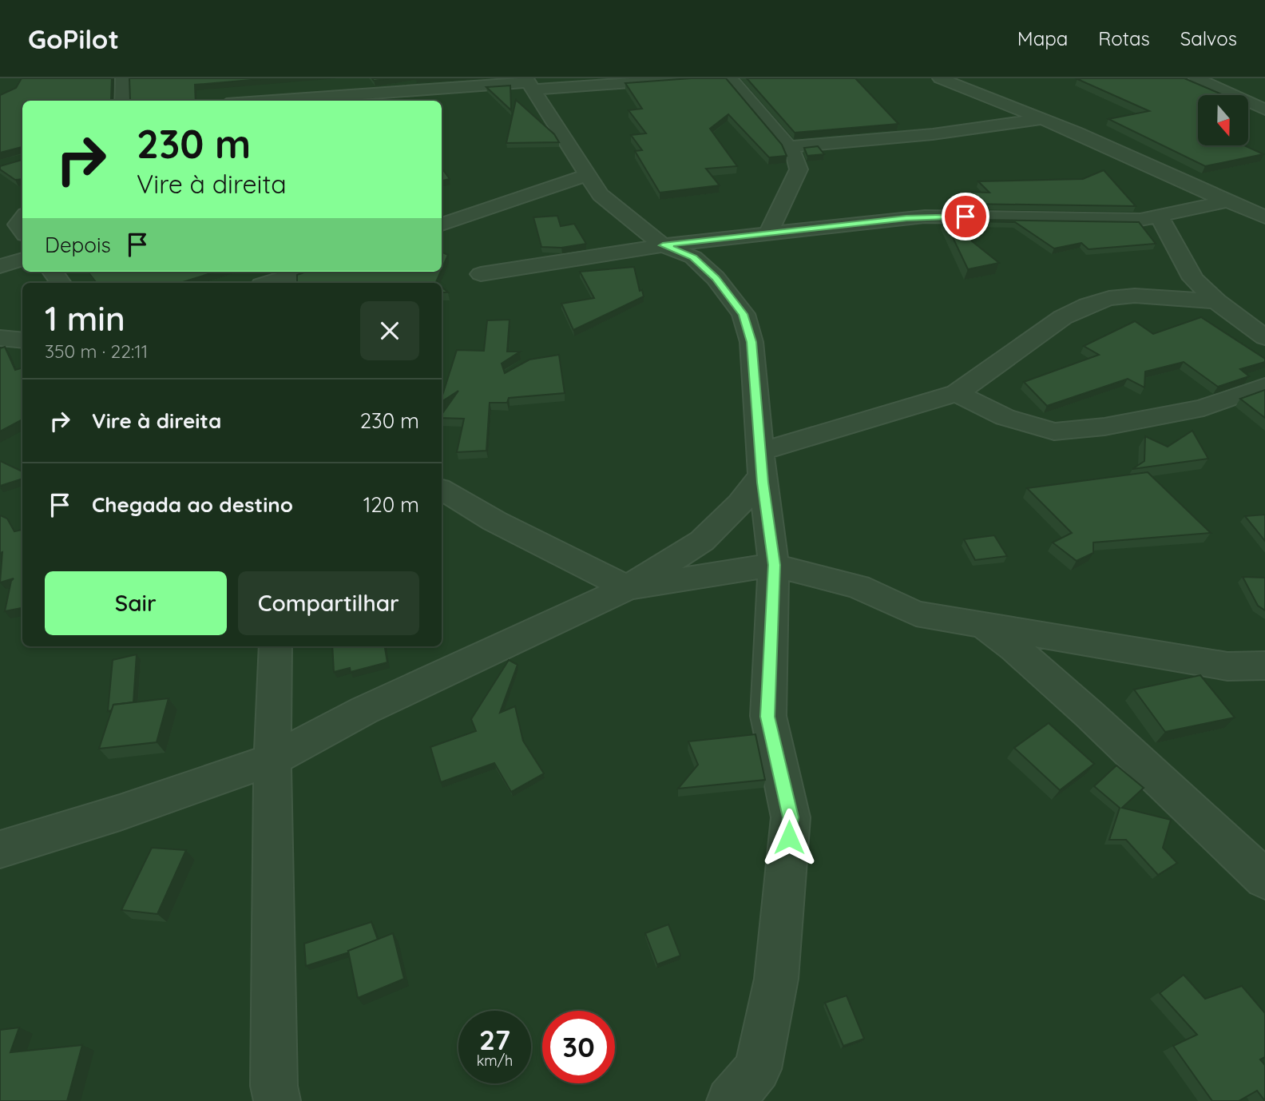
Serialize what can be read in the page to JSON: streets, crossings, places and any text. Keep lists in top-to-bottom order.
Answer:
{
  "north": "bottom",
  "page": {
    "header": "GoPilot",
    "nav": ["Mapa", "Rotas", "Salvos"],
    "turn": ["230 m", "Vire à direita"],
    "then": "Depois",
    "heading": ["1 min", "350 m · 22:11"],
    "list": [
      {
        "name": "Vire à direita",
        "value": "230 m"
      },
      {
        "name": "Chegada ao destino",
        "value": "120 m"
      }
    ],
    "buttons": ["Sair", "Compartilhar"],
    "speed": "27 km/h",
    "limit": "30"
  }
}
